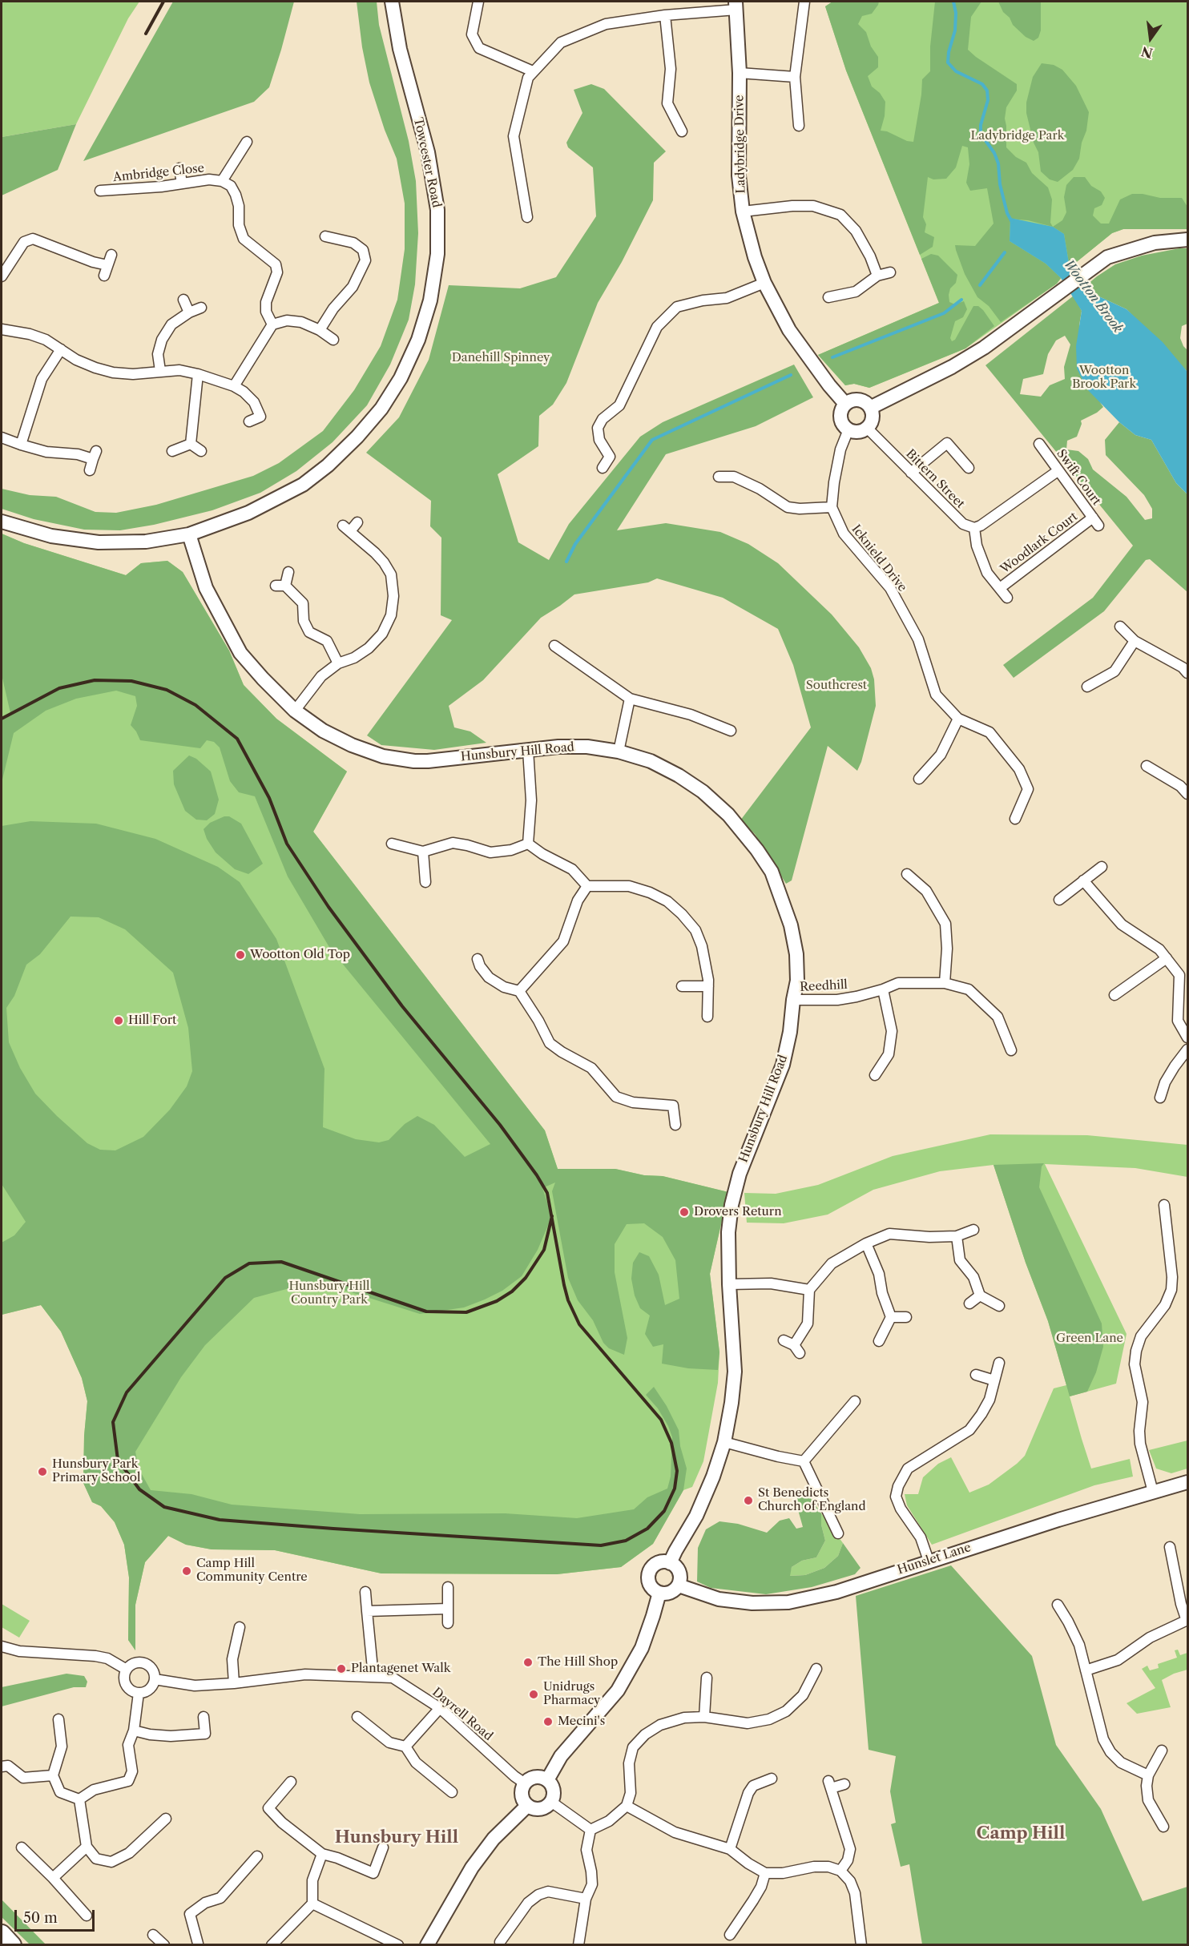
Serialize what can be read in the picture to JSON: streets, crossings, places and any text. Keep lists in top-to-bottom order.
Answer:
{
  "streets": {
    "street": [
      "Ladybridge Drive",
      "Towcester Road",
      "Ambridge Close",
      "Swift Court",
      "Bittern Street",
      "Woodlark Court",
      "Icknield Drive",
      "Hunsbury Hill Road",
      "Reedhill",
      "Hunslet Lane",
      "Dayrell Road"
    ]
  },
  "crossings": [
    ["Ladybridge Drive", "Bittern Street"],
    ["Ladybridge Drive", "Icknield Drive"],
    ["Towcester Road", "Hunsbury Hill Road"],
    ["Swift Court", "Woodlark Court"],
    ["Bittern Street", "Icknield Drive"],
    ["Hunsbury Hill Road", "Reedhill"],
    ["Hunsbury Hill Road", "Hunslet Lane"]
  ],
  "districts": ["Camp Hill", "Hunsbury Hill"],
  "water": ["Wootton Brook"],
  "parks": [
    "Ladybridge Park",
    "Danehill Spinney",
    "Wootton Brook Park",
    "Southcrest",
    "Hunsbury Hill Country Park",
    "Green Lane"
  ],
  "places": [
    "Wootton Old Top",
    "Hill Fort",
    "Drovers Return",
    "Hunsbury Park Primary School",
    "St Benedicts Church of England",
    "Camp Hill Community Centre",
    "The Hill Shop",
    "Plantagenet Walk",
    "Unidrugs Pharmacy",
    "Mecini's"
  ],
  "scale_bar": "50 m",
  "north": "bottom"
}
